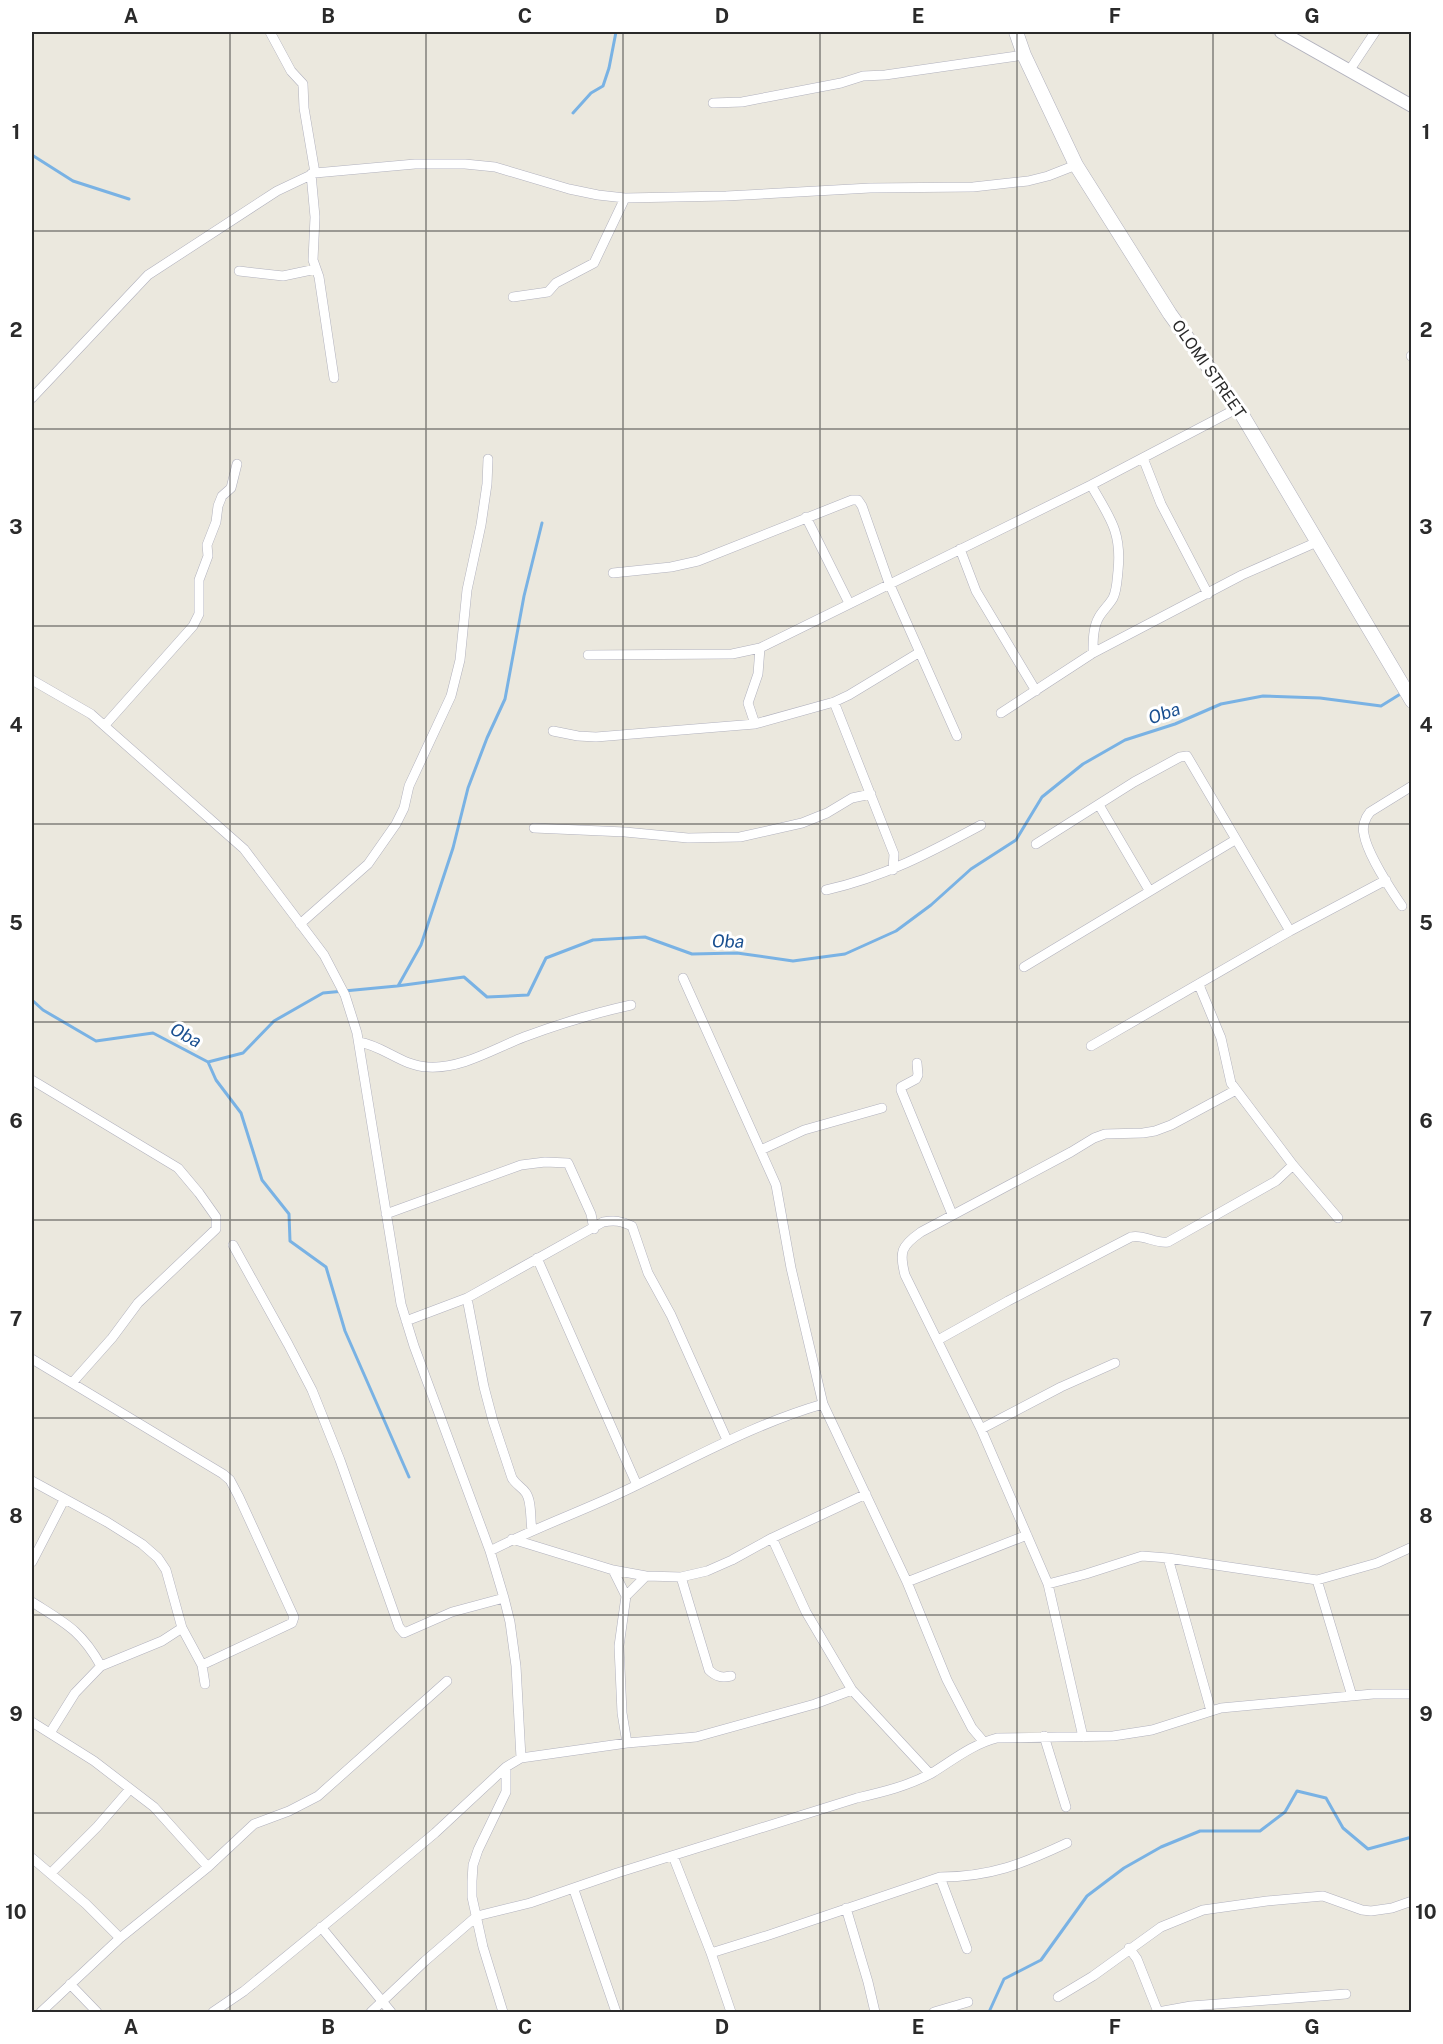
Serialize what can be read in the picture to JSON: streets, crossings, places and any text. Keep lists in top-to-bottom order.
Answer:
{
  "streets": {
    "main road": ["OLOMI STREET"]
  },
  "water": ["Oba"],
  "grid": {
    "columns": [
      "A",
      "B",
      "C",
      "D",
      "E",
      "F",
      "G"
    ],
    "rows": [
      "1",
      "2",
      "3",
      "4",
      "5",
      "6",
      "7",
      "8",
      "9",
      "10"
    ]
  }
}
